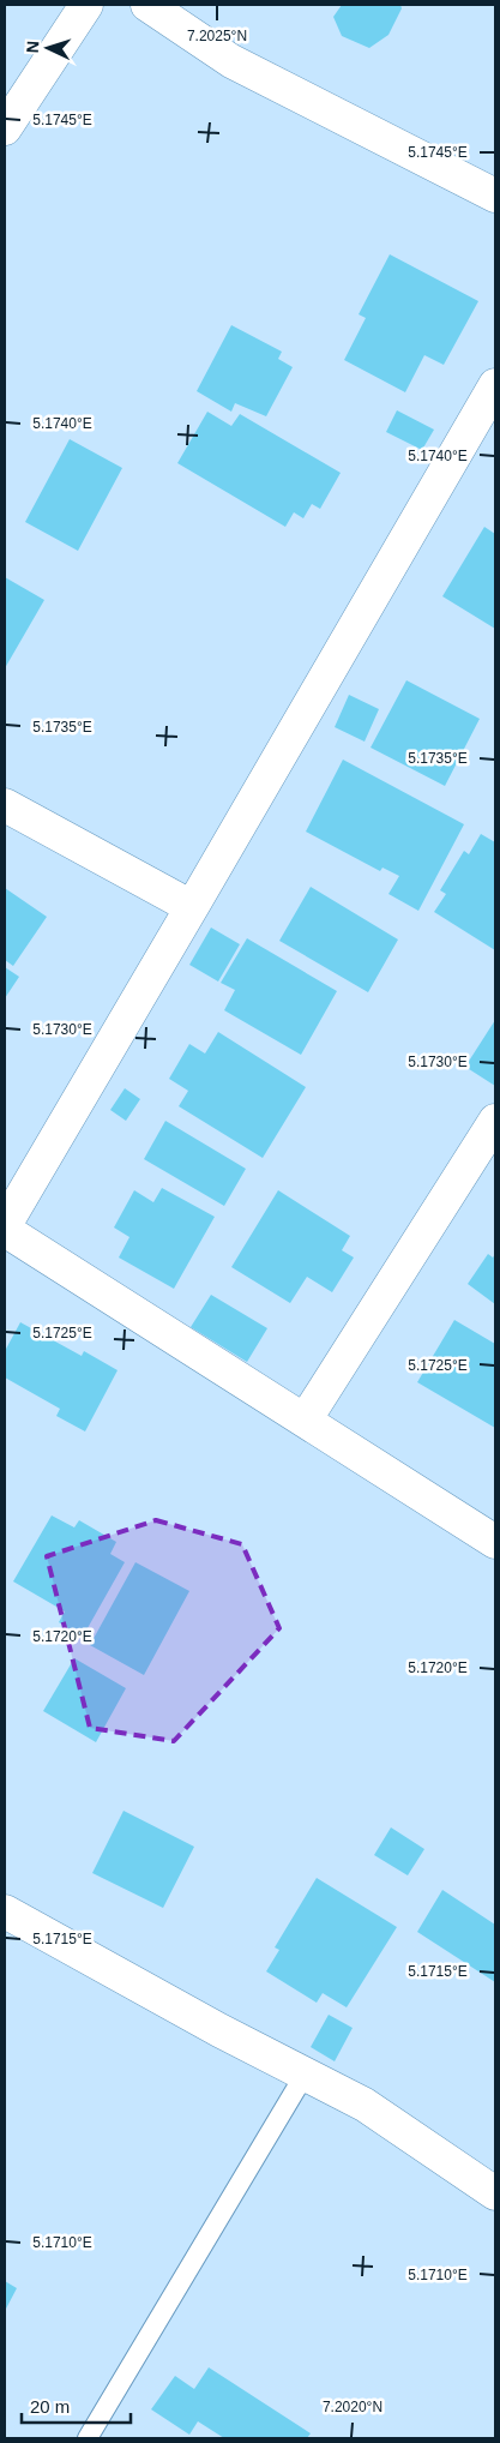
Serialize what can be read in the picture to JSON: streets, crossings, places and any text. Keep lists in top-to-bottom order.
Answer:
{
  "scale_bar": "20 m",
  "north": "left",
  "coordinates": [
    "7.2025°N",
    "5.1745°E",
    "5.1740°E",
    "5.1735°E",
    "5.1730°E",
    "5.1725°E",
    "5.1720°E",
    "5.1715°E",
    "5.1710°E",
    "7.2020°N"
  ]
}
